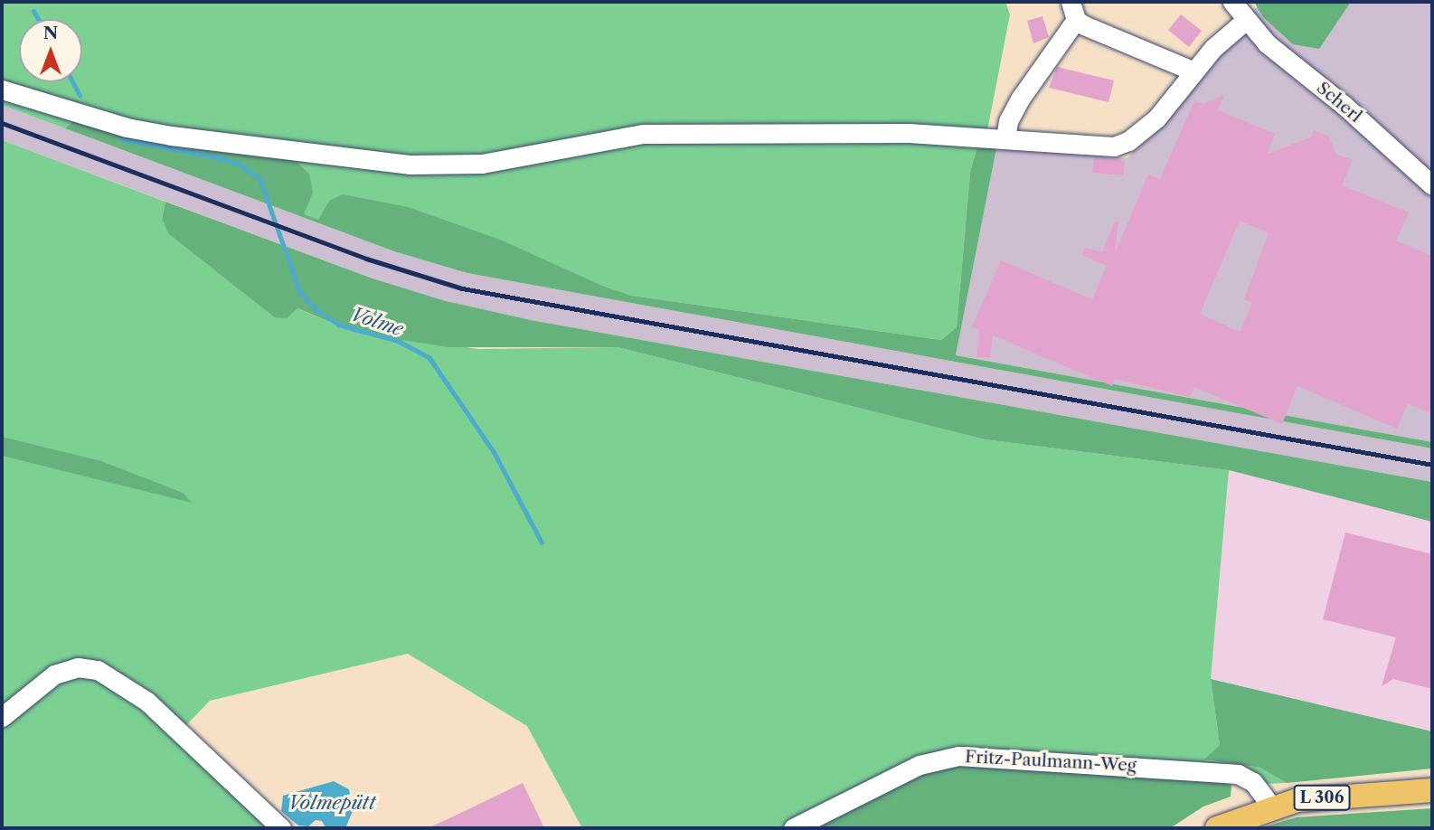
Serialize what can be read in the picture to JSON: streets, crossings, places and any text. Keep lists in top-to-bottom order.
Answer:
{
  "streets": {
    "main road": ["L 306"],
    "street": ["Scherl", "Fritz-Paulmann-Weg"]
  },
  "crossings": [
    ["Fritz-Paulmann-Weg", "L 306"]
  ],
  "water": ["Volme", "Volmepütt"],
  "north": "top"
}
